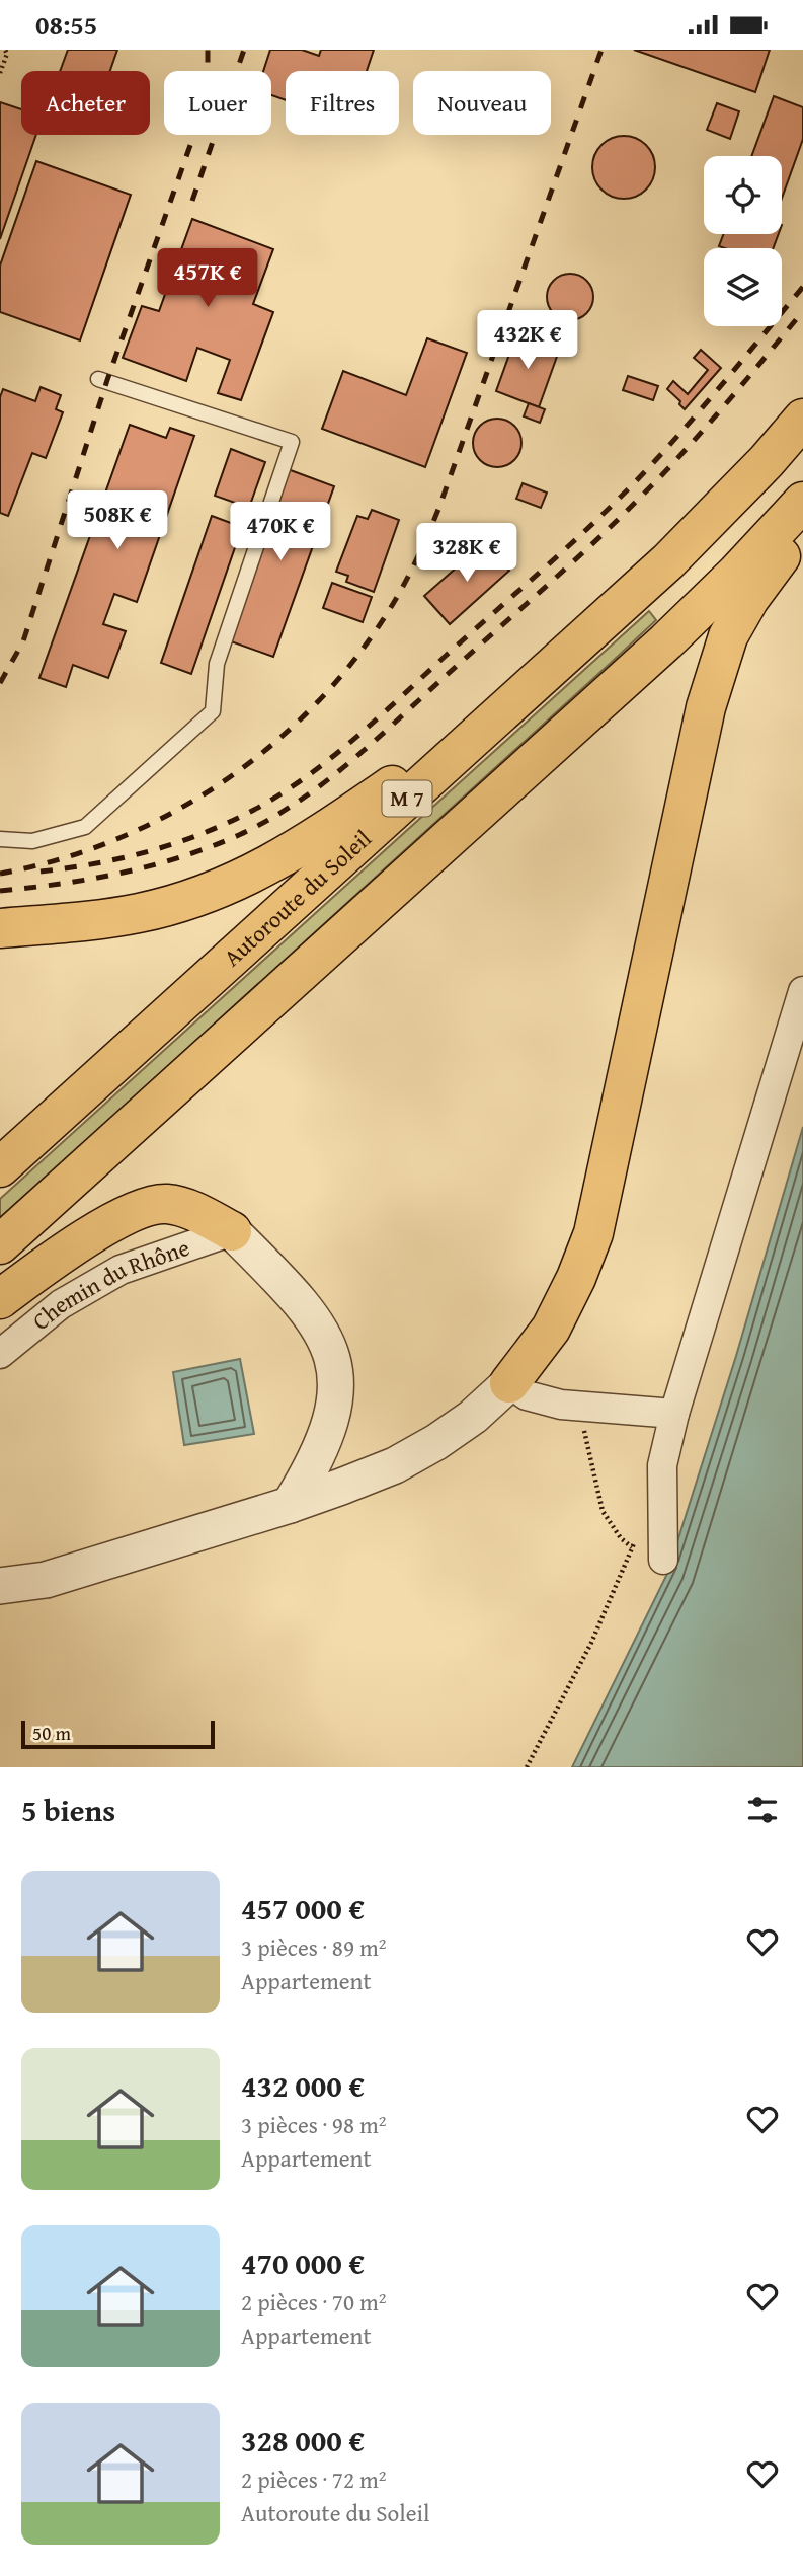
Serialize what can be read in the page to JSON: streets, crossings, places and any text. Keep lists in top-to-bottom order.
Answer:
{
  "streets": {
    "highway": ["M 7", "Autoroute du Soleil"],
    "street": ["Chemin du Rhône"]
  },
  "scale_bar": "50 m",
  "page": {
    "status": "08:55",
    "chip": [
      "Acheter",
      "Louer",
      "Filtres",
      "Nouveau"
    ],
    "price": [
      "457K €",
      "432K €",
      "508K €",
      "470K €",
      "328K €"
    ],
    "scale": "50 m",
    "heading": "5 biens",
    "list": [
      {
        "name": "457 000 €",
        "note": "3 pièces · 89 m² · Appartement"
      },
      {
        "name": "432 000 €",
        "note": "3 pièces · 98 m² · Appartement"
      },
      {
        "name": "470 000 €",
        "note": "2 pièces · 70 m² · Appartement"
      },
      {
        "name": "328 000 €",
        "note": "2 pièces · 72 m² · Autoroute du Soleil"
      }
    ]
  }
}
